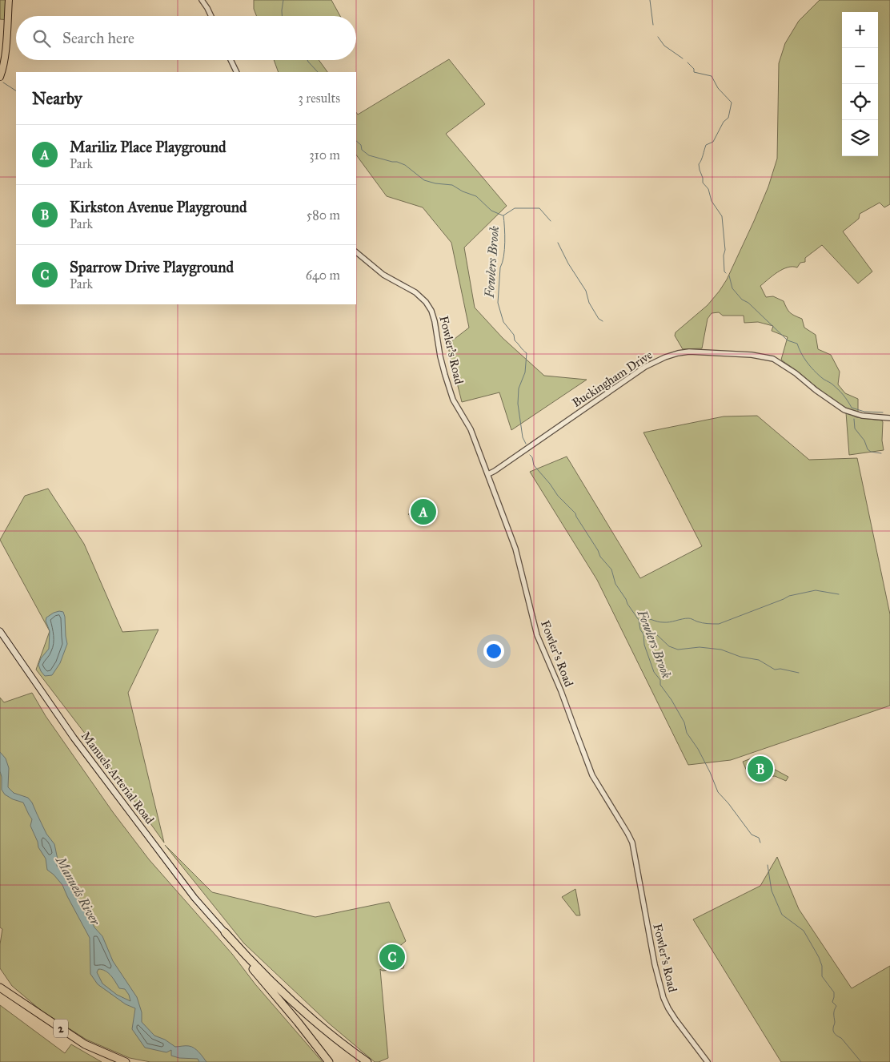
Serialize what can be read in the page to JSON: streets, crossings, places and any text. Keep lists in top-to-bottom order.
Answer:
{
  "streets": {
    "highway": ["2"],
    "main road": ["Manuels Arterial Road"],
    "street": ["Fowler's Road", "Buckingham Drive"]
  },
  "crossings": [
    ["Fowler's Road", "Buckingham Drive"]
  ],
  "water": ["Fowlers Brook", "Manuels River"],
  "page": {
    "map_buttons": ["+", "−"],
    "search": "Search here",
    "heading": ["Nearby", "3 results"],
    "list": [
      {
        "mark": "A",
        "name": "Mariliz Place Playground",
        "note": "Park",
        "value": "310 m"
      },
      {
        "mark": "B",
        "name": "Kirkston Avenue Playground",
        "note": "Park",
        "value": "580 m"
      },
      {
        "mark": "C",
        "name": "Sparrow Drive Playground",
        "note": "Park",
        "value": "640 m"
      }
    ],
    "pins": ["A", "B", "C"]
  }
}
